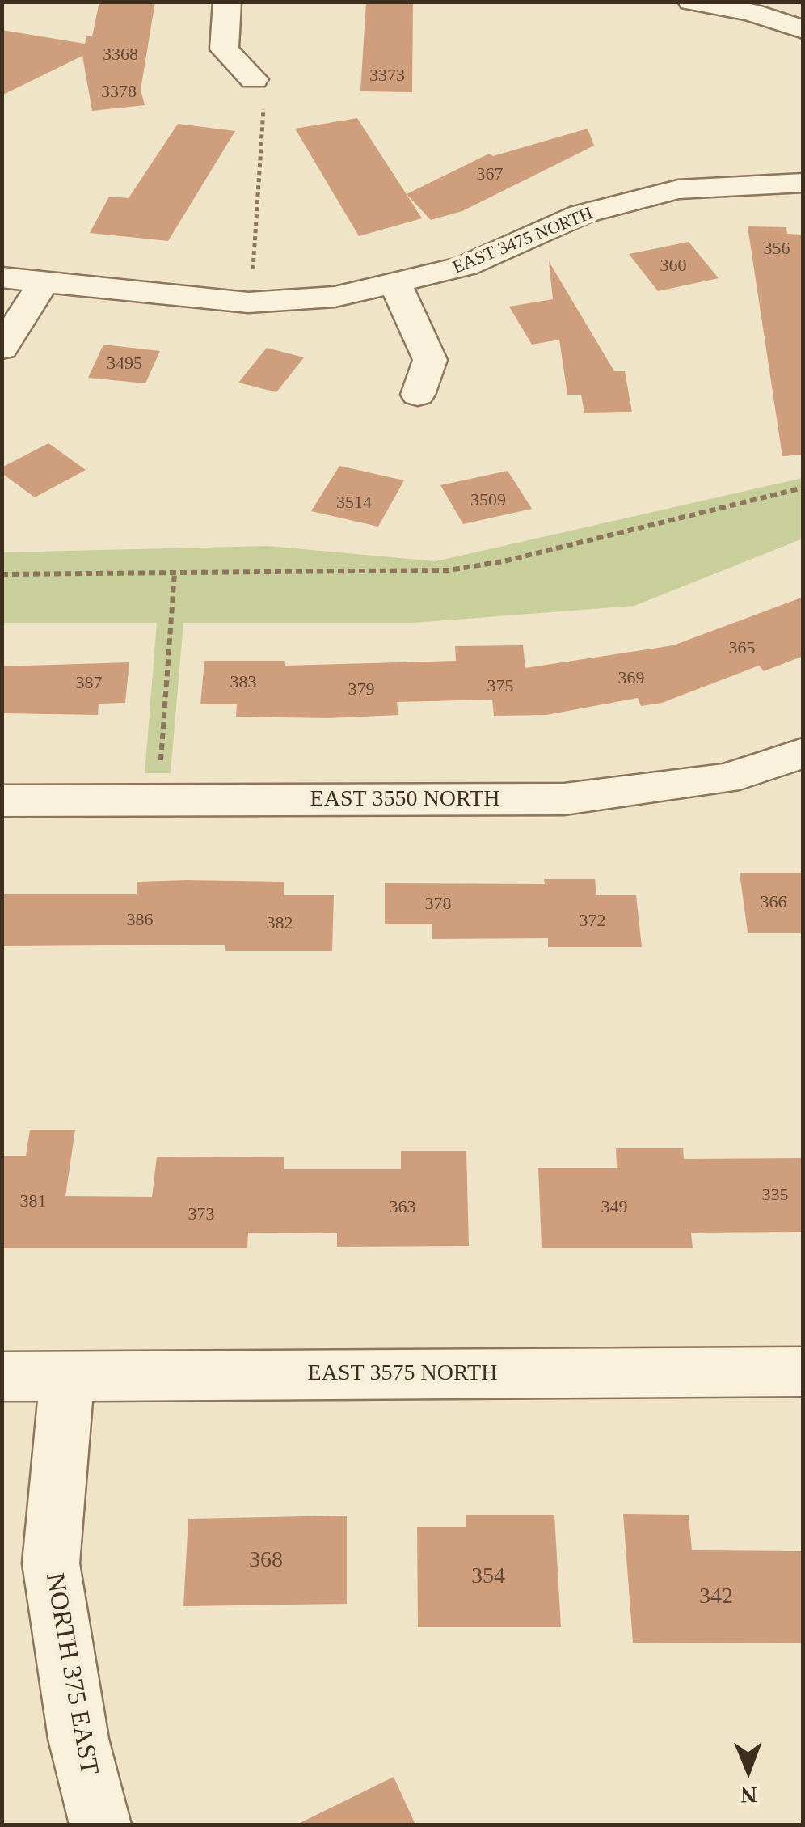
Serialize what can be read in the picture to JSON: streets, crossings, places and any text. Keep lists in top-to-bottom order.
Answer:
{
  "streets": {
    "street": [
      "EAST 3475 NORTH",
      "EAST 3550 NORTH",
      "EAST 3575 NORTH",
      "NORTH 375 EAST"
    ]
  },
  "crossings": [
    ["EAST 3575 NORTH", "NORTH 375 EAST"]
  ],
  "house_numbers": [
    "3368",
    "3373",
    "3378",
    "367",
    "356",
    "360",
    "3495",
    "3509",
    "3514",
    "365",
    "369",
    "383",
    "387",
    "375",
    "379",
    "366",
    "378",
    "386",
    "372",
    "382",
    "335",
    "381",
    "363",
    "349",
    "373",
    "368",
    "354",
    "342"
  ],
  "north": "bottom"
}
